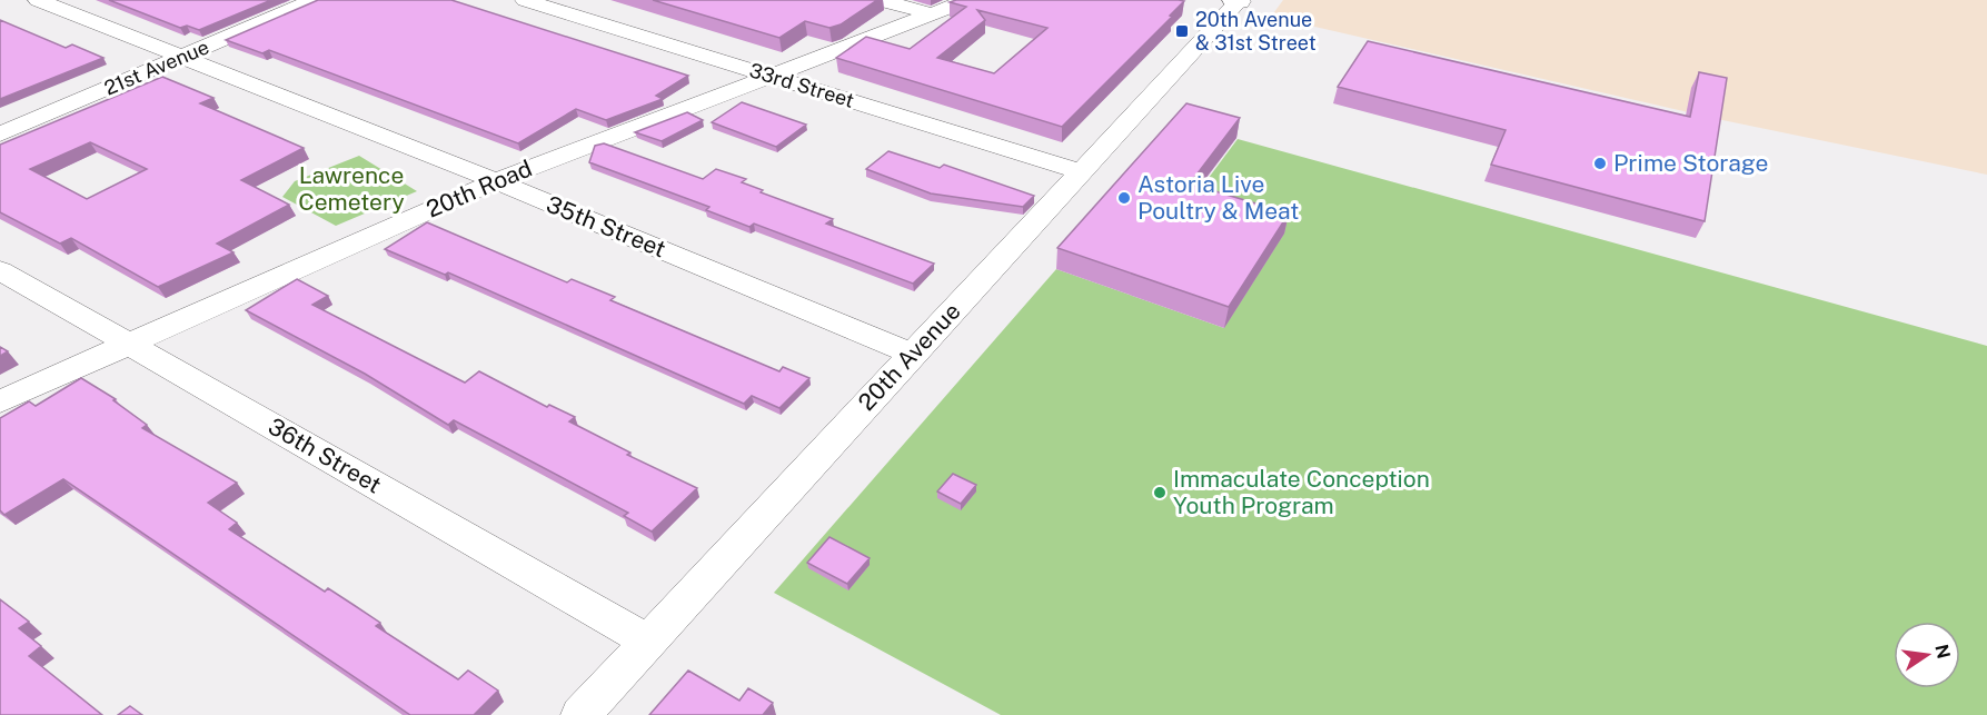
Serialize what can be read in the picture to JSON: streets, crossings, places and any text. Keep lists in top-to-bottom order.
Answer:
{
  "streets": {
    "street": [
      "21st Avenue",
      "33rd Street",
      "20th Road",
      "35th Street",
      "20th Avenue",
      "36th Street"
    ]
  },
  "crossings": [
    ["21st Avenue", "35th Street"],
    ["33rd Street", "20th Road"],
    ["33rd Street", "20th Avenue"],
    ["20th Road", "35th Street"],
    ["20th Road", "36th Street"],
    ["35th Street", "20th Avenue"],
    ["20th Avenue", "36th Street"]
  ],
  "parks": ["Lawrence Cemetery"],
  "places": {
    "transit": ["20th Avenue & 31st Street"],
    "other": ["Prime Storage", "Astoria Live Poultry & Meat", "Immaculate Conception Youth Program"]
  },
  "north": "right"
}
